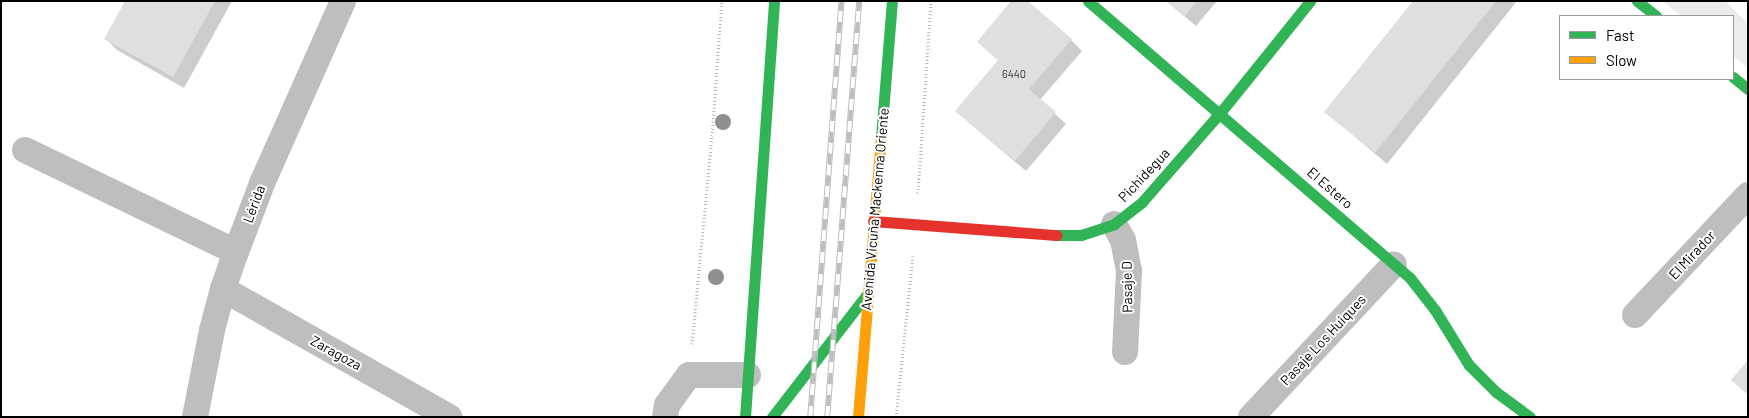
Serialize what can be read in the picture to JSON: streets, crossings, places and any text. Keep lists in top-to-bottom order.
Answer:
{
  "streets": {
    "street": [
      "Pichidegua",
      "El Estero",
      "Lérida",
      "Avenida Vicuña Mackenna Oriente",
      "El Mirador",
      "Pasaje D",
      "Pasaje Los Huiques",
      "Zaragoza"
    ]
  },
  "crossings": [
    ["Pichidegua", "El Estero"],
    ["Pichidegua", "Avenida Vicuña Mackenna Oriente"],
    ["Pichidegua", "Pasaje D"],
    ["El Estero", "Pasaje Los Huiques"],
    ["Lérida", "Zaragoza"]
  ],
  "house_numbers": ["6440"],
  "legend": ["Fast", "Slow"]
}
